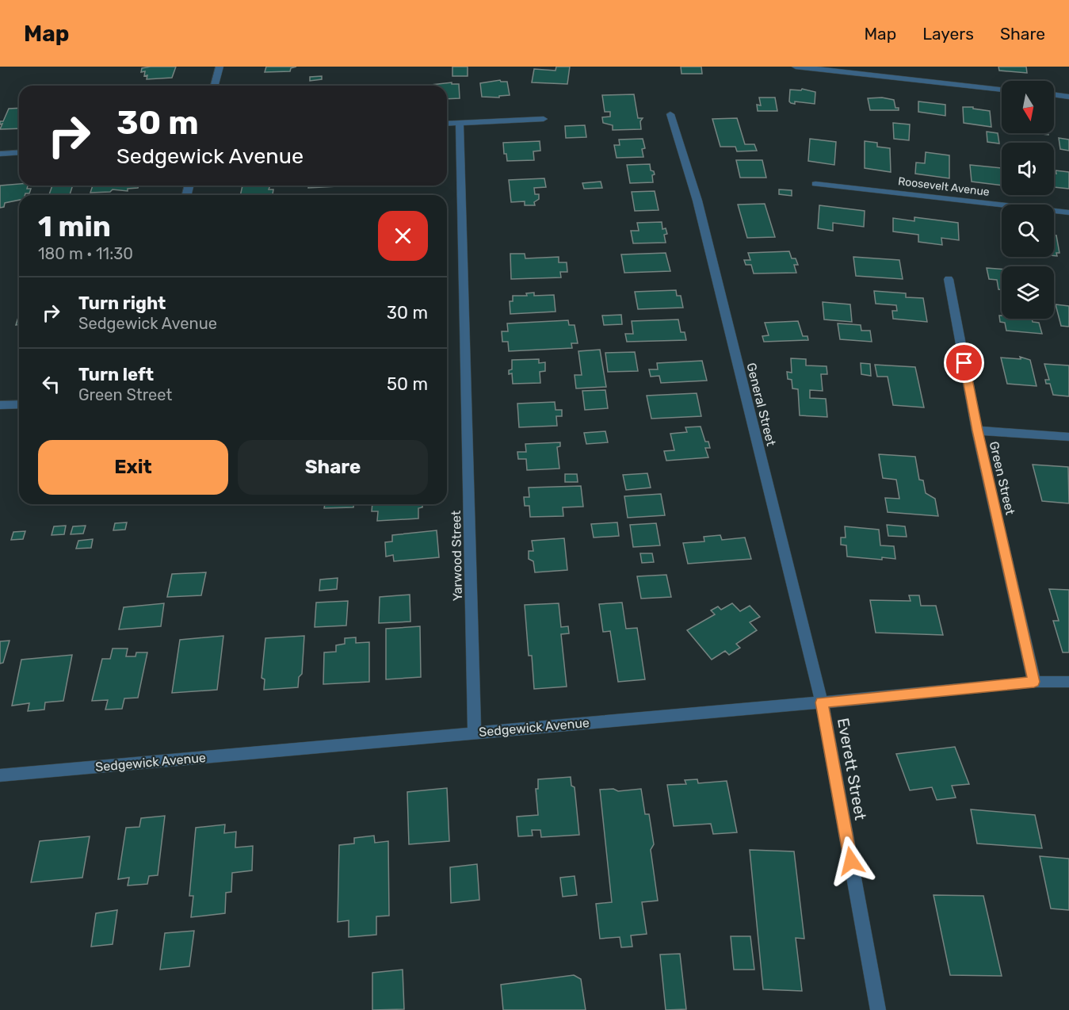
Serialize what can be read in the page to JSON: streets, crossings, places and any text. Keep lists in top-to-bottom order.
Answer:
{
  "streets": {
    "street": [
      "Roosevelt Avenue",
      "General Street",
      "Green Street",
      "Yarwood Street",
      "Sedgewick Avenue",
      "Everett Street"
    ]
  },
  "crossings": [
    ["General Street", "Sedgewick Avenue"],
    ["General Street", "Everett Street"],
    ["Green Street", "Sedgewick Avenue"],
    ["Yarwood Street", "Sedgewick Avenue"],
    ["Sedgewick Avenue", "Everett Street"]
  ],
  "north": "bottom",
  "page": {
    "header": "Map",
    "nav": ["Map", "Layers", "Share"],
    "turn": ["30 m", "Sedgewick Avenue"],
    "heading": ["1 min", "180 m · 11:30"],
    "list": [
      {
        "name": "Turn right",
        "note": "Sedgewick Avenue",
        "value": "30 m"
      },
      {
        "name": "Turn left",
        "note": "Green Street",
        "value": "50 m"
      }
    ],
    "buttons": ["Exit", "Share"]
  }
}
